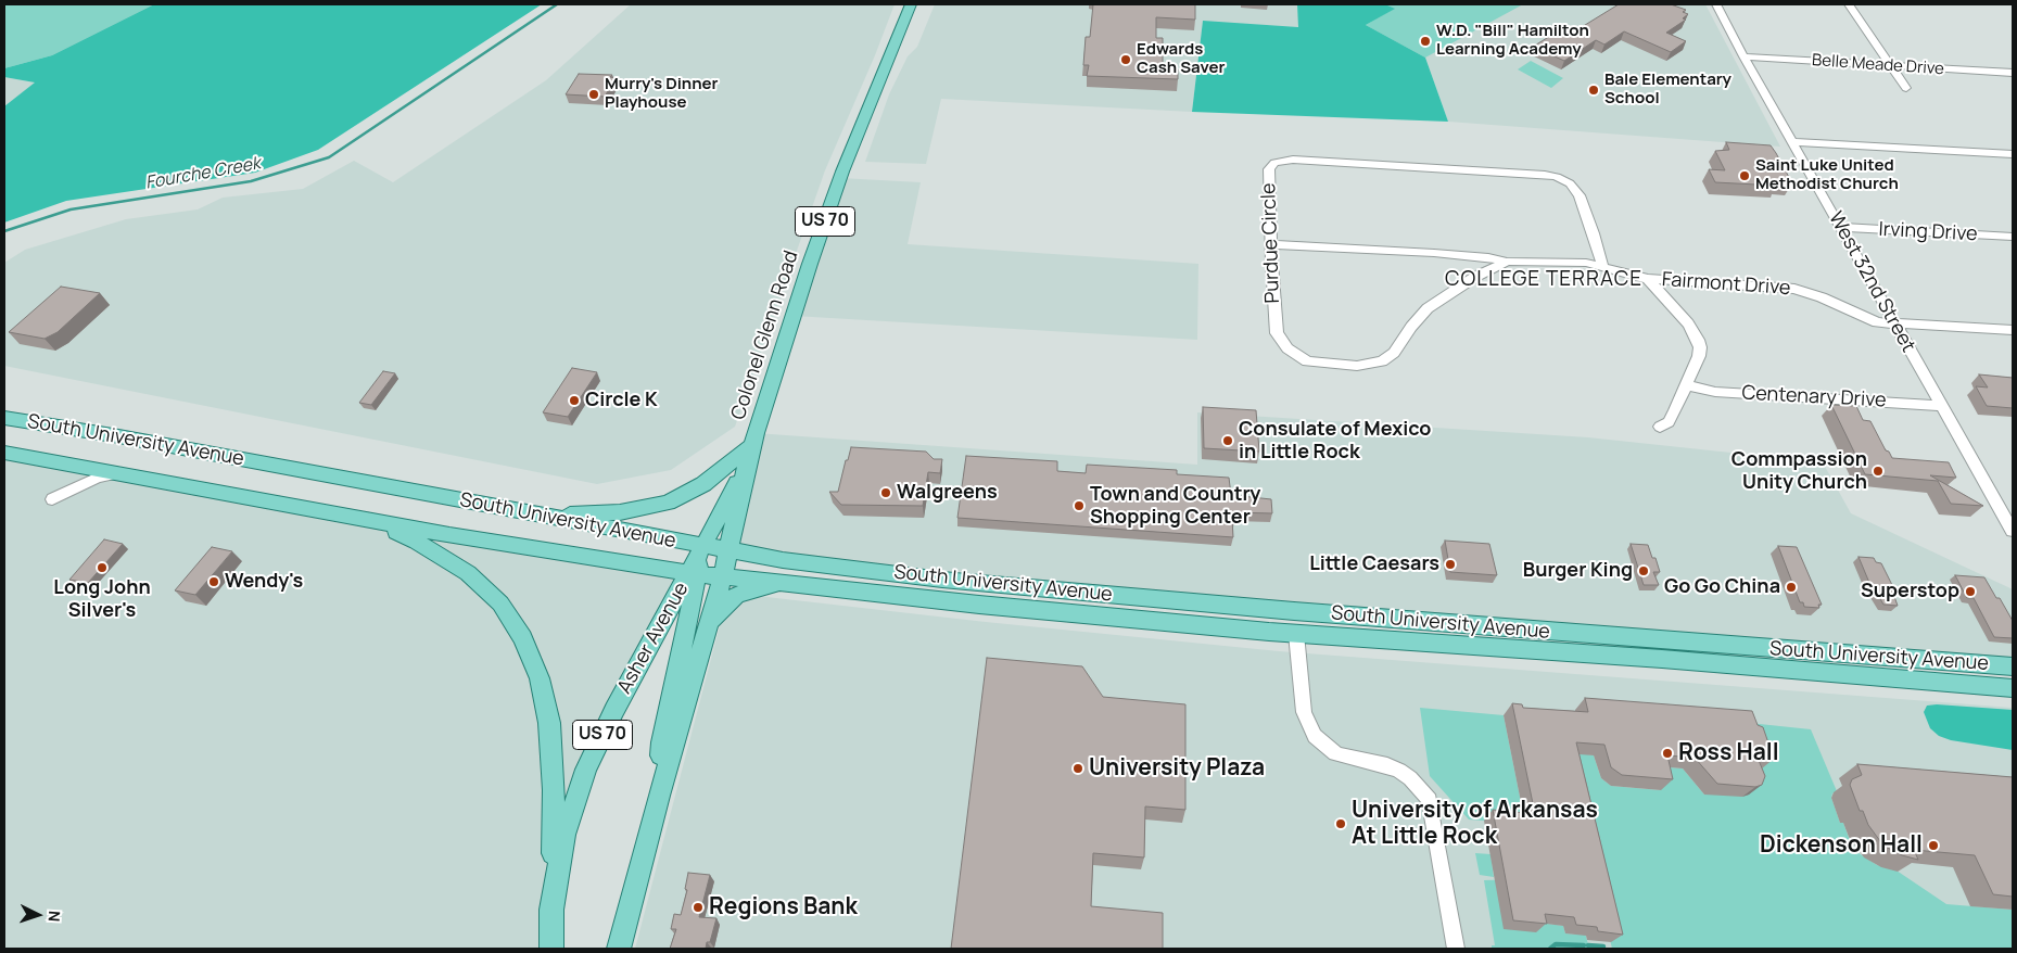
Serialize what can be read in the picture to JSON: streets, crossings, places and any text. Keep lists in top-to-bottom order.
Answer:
{
  "streets": {
    "main road": [
      "US 70",
      "Colonel Glenn Road",
      "South University Avenue",
      "Asher Avenue"
    ],
    "street": [
      "Belle Meade Drive",
      "Irving Drive",
      "Purdue Circle",
      "West 32nd Street",
      "Fairmont Drive",
      "Centenary Drive"
    ]
  },
  "crossings": [
    ["Belle Meade Drive", "West 32nd Street"],
    ["Irving Drive", "West 32nd Street"],
    ["Purdue Circle", "Fairmont Drive"],
    ["West 32nd Street", "Fairmont Drive"],
    ["West 32nd Street", "Centenary Drive"],
    ["Colonel Glenn Road", "South University Avenue"],
    ["Colonel Glenn Road", "Asher Avenue"],
    ["South University Avenue", "Asher Avenue"]
  ],
  "districts": ["COLLEGE TERRACE"],
  "water": ["Fourche Creek"],
  "places": [
    "W.D. \"Bill\" Hamilton Learning Academy",
    "Edwards Cash Saver",
    "Bale Elementary School",
    "Murry's Dinner Playhouse",
    "Saint Luke United Methodist Church",
    "Circle K",
    "Consulate of Mexico in Little Rock",
    "Commpassion Unity Church",
    "Walgreens",
    "Town and Country Shopping Center",
    "Little Caesars",
    "Long John Silver's",
    "Burger King",
    "Wendy's",
    "Go Go China",
    "Superstop",
    "Ross Hall",
    "University Plaza",
    "University of Arkansas At Little Rock",
    "Dickenson Hall",
    "Regions Bank"
  ],
  "north": "right"
}
